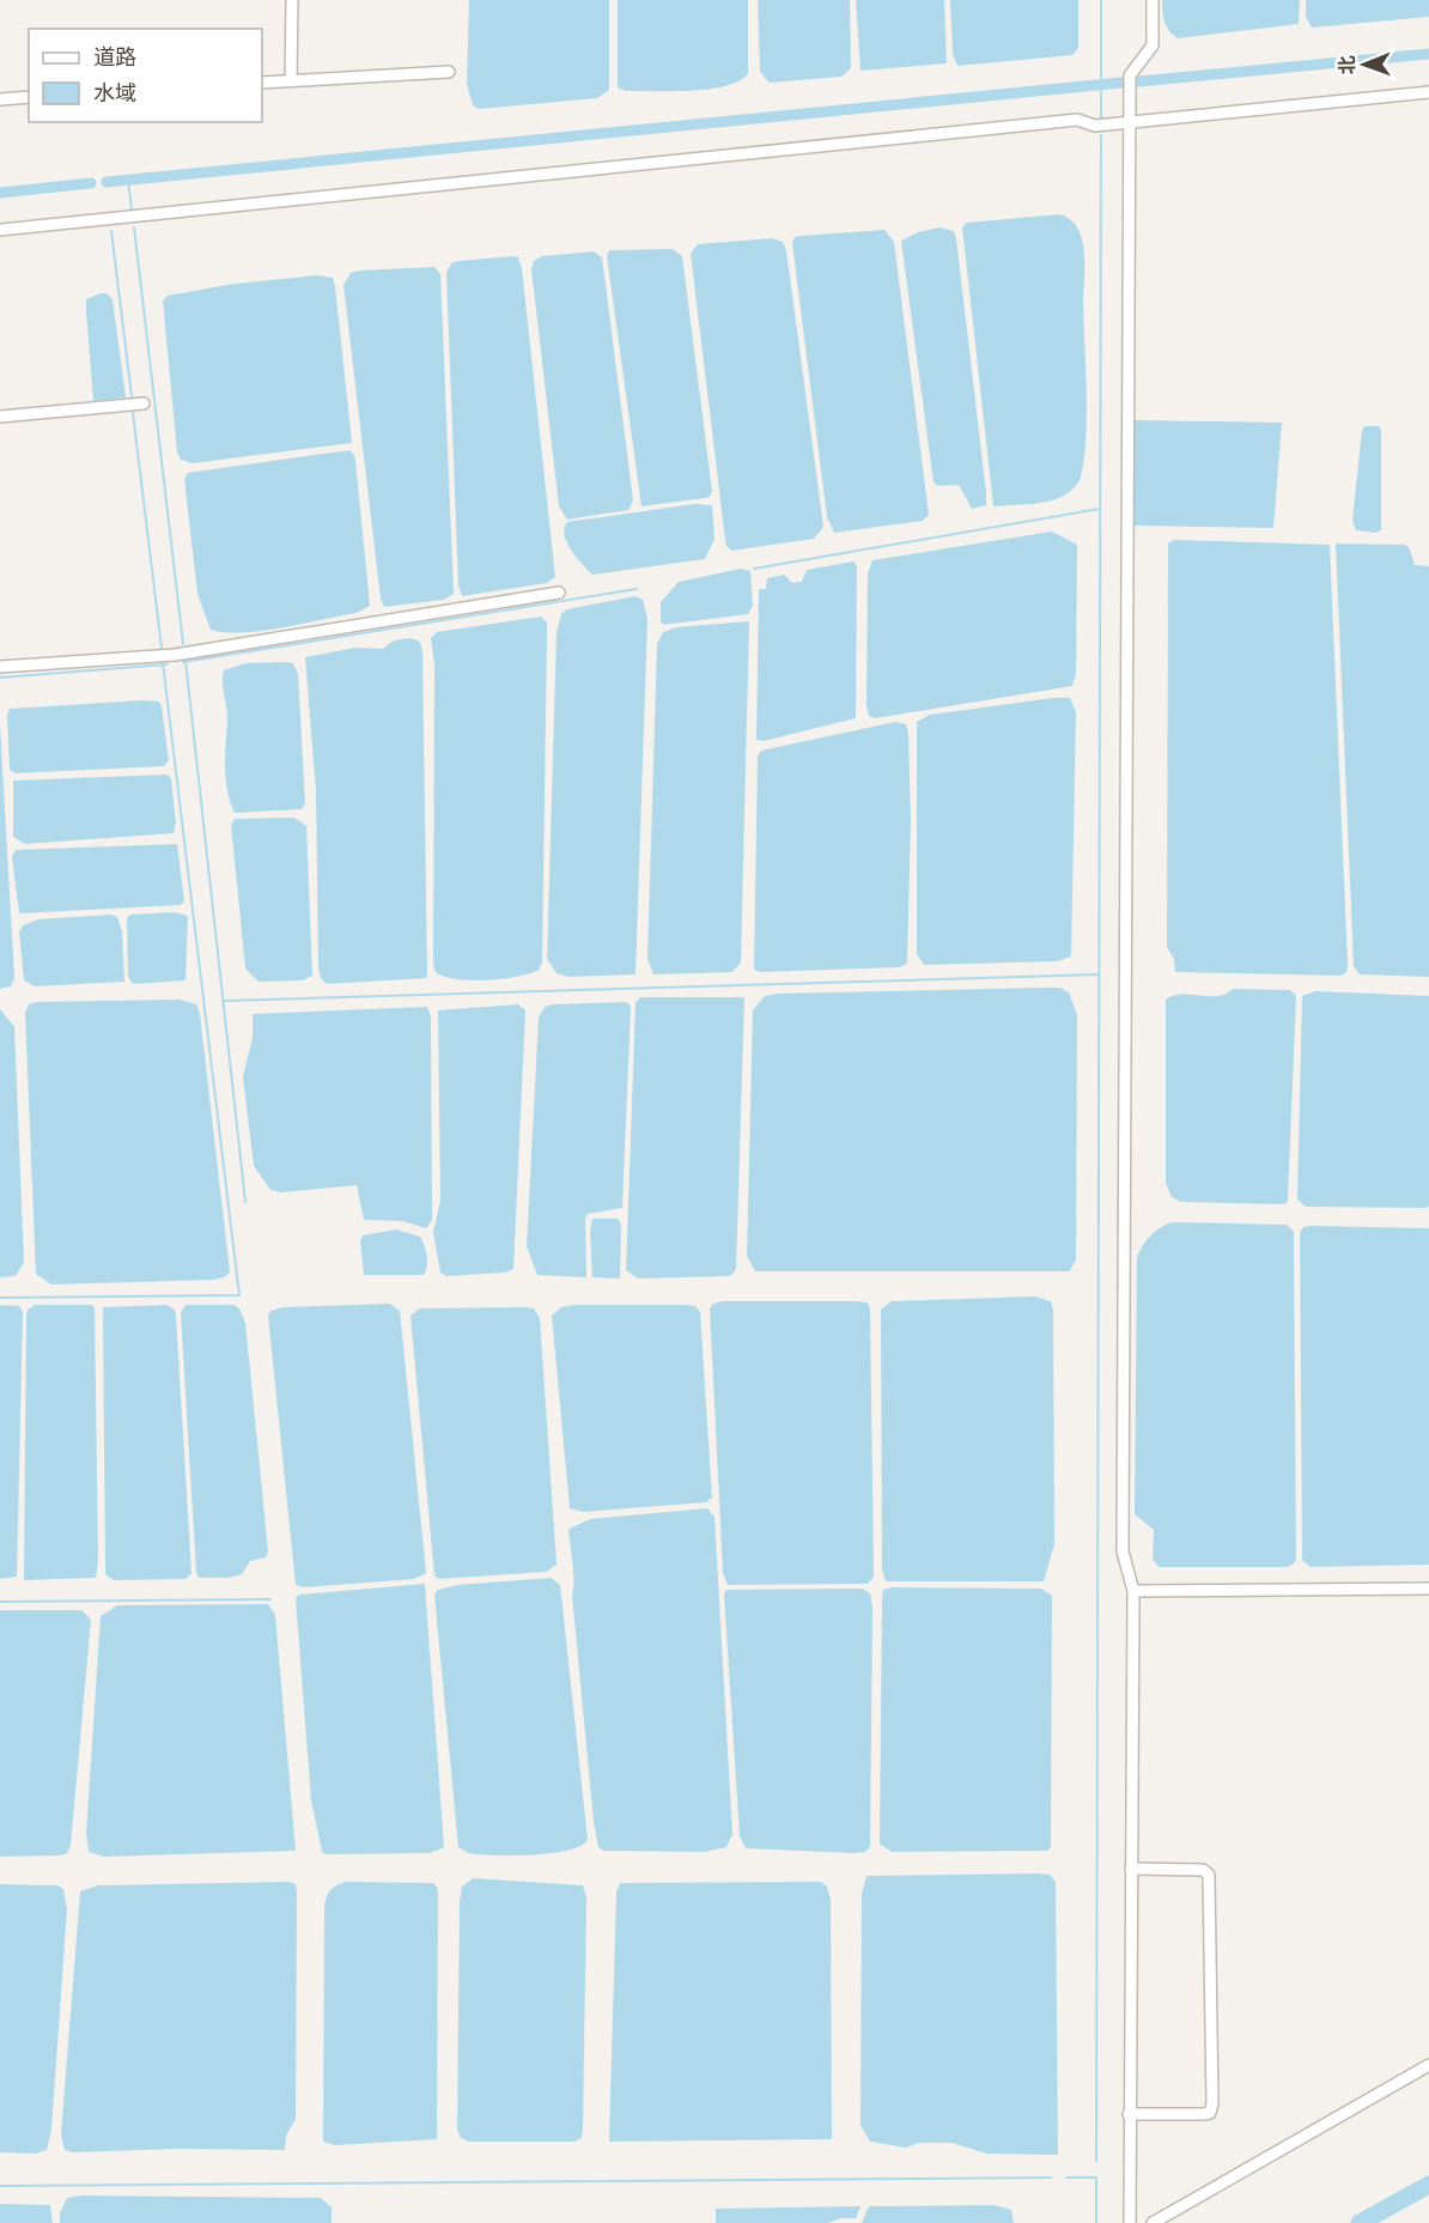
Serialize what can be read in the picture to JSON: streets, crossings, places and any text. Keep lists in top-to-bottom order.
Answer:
{
  "legend": ["道路", "水域"],
  "north": "left"
}
